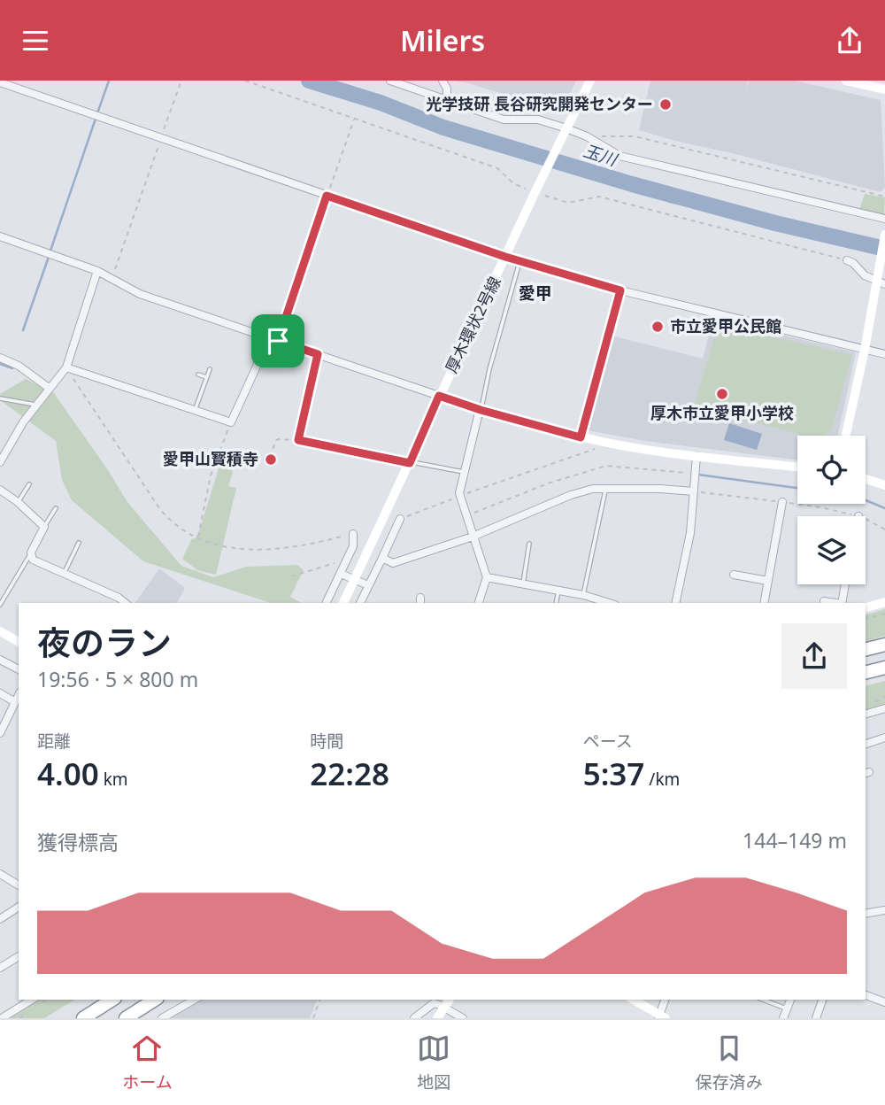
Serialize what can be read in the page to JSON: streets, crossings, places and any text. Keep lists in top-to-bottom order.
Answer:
{
  "streets": {
    "street": ["厚木環状2号線"]
  },
  "districts": ["愛甲"],
  "water": ["玉川"],
  "places": [
    "光学技研 長谷研究開発センター",
    "市立愛甲公民館",
    "厚木市立愛甲小学校",
    "愛甲山寳積寺"
  ],
  "page": {
    "header": "Milers",
    "heading": ["夜のラン", "19:56 · 5 × 800 m"],
    "stats": [
      ["距離", "4.00 km"],
      ["時間", "22:28"],
      ["ペース", "5:37 /km"]
    ],
    "chart": ["獲得標高", "144–149 m"],
    "tabs": ["ホーム", "地図", "保存済み"]
  }
}
